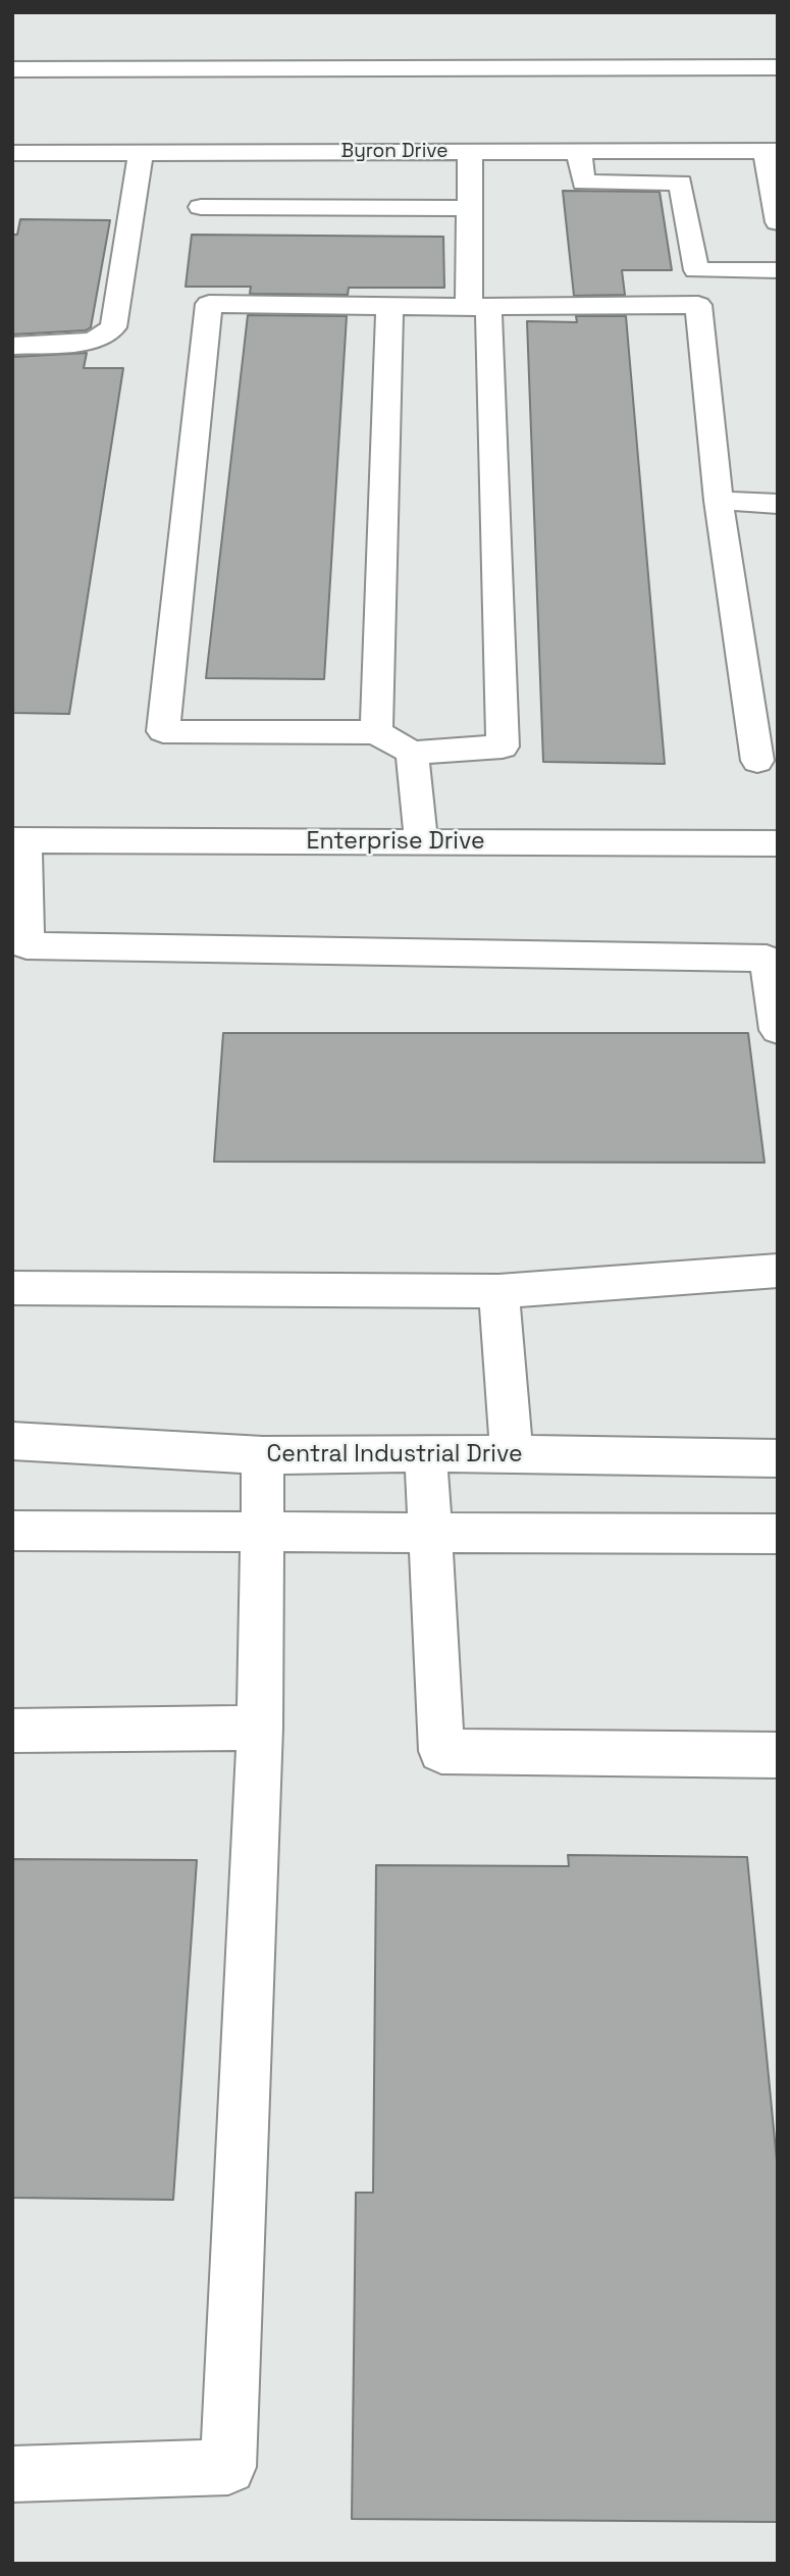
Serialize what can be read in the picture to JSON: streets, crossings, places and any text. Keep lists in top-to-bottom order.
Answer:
{
  "streets": {
    "main road": ["Byron Drive", "Enterprise Drive", "Central Industrial Drive"]
  }
}
